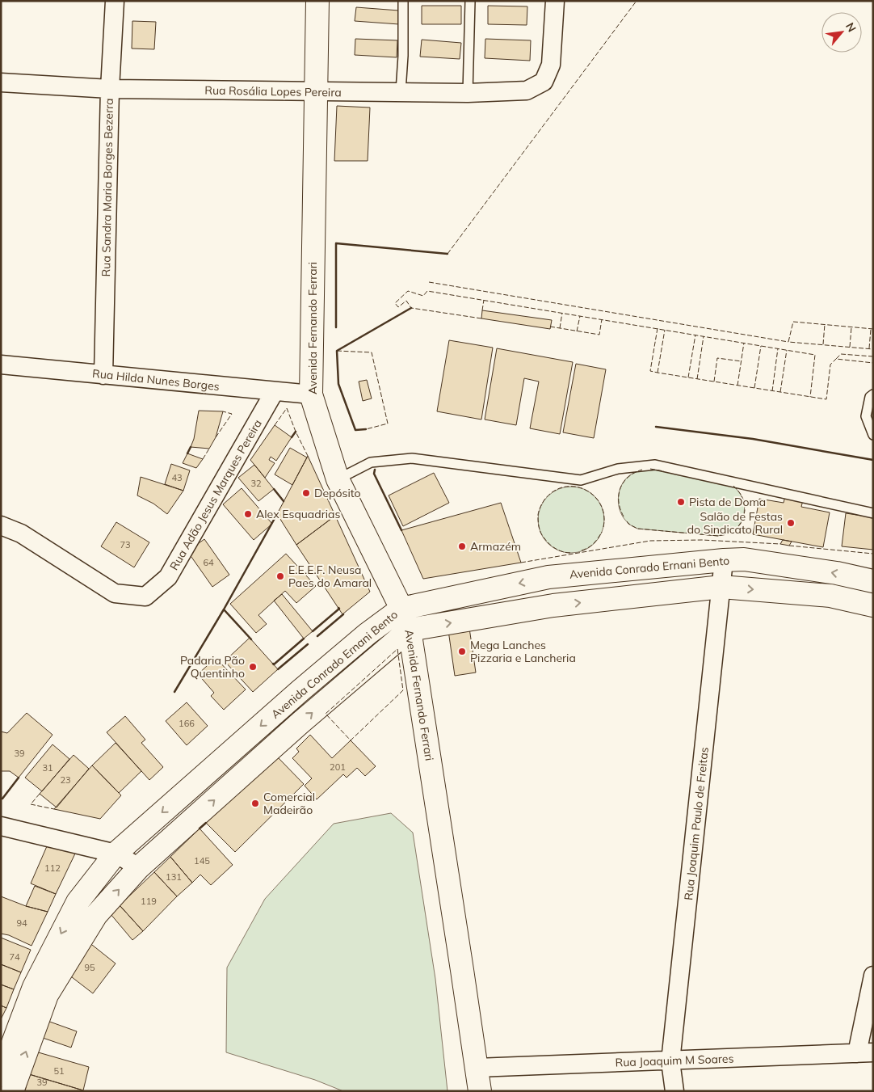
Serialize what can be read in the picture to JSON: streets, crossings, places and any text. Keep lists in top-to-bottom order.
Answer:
{
  "streets": {
    "street": [
      "Rua Rosália Lopes Pereira",
      "Rua Sandra Maria Borges Bezerra",
      "Avenida Fernando Ferrari",
      "Rua Hilda Nunes Borges",
      "Rua Adão Jesus Marques Pereira",
      "Avenida Conrado Ernani Bento",
      "Rua Joaquim Paulo de Freitas",
      "Rua Joaquim M Soares"
    ]
  },
  "crossings": [
    ["Rua Rosália Lopes Pereira", "Rua Sandra Maria Borges Bezerra"],
    ["Rua Rosália Lopes Pereira", "Avenida Fernando Ferrari"],
    ["Rua Sandra Maria Borges Bezerra", "Rua Hilda Nunes Borges"],
    ["Avenida Fernando Ferrari", "Rua Hilda Nunes Borges"],
    ["Avenida Fernando Ferrari", "Avenida Conrado Ernani Bento"],
    ["Avenida Fernando Ferrari", "Rua Joaquim M Soares"],
    ["Rua Hilda Nunes Borges", "Rua Adão Jesus Marques Pereira"],
    ["Avenida Conrado Ernani Bento", "Rua Joaquim Paulo de Freitas"],
    ["Rua Joaquim Paulo de Freitas", "Rua Joaquim M Soares"]
  ],
  "places": [
    "Depósito",
    "Pista de Doma",
    "Alex Esquadrias",
    "Salão de Festas do Sindicato Rural",
    "Armazém",
    "E.E.E.F. Neusa Paes do Amaral",
    "Mega Lanches Pizzaria e Lancheria",
    "Padaria Pão Quentinho",
    "Comercial Madeirão"
  ],
  "house_numbers": [
    "43",
    "32",
    "73",
    "64",
    "166",
    "39",
    "201",
    "31",
    "23",
    "145",
    "112",
    "131",
    "119",
    "94",
    "74",
    "95",
    "51",
    "39"
  ],
  "north": "top right"
}
